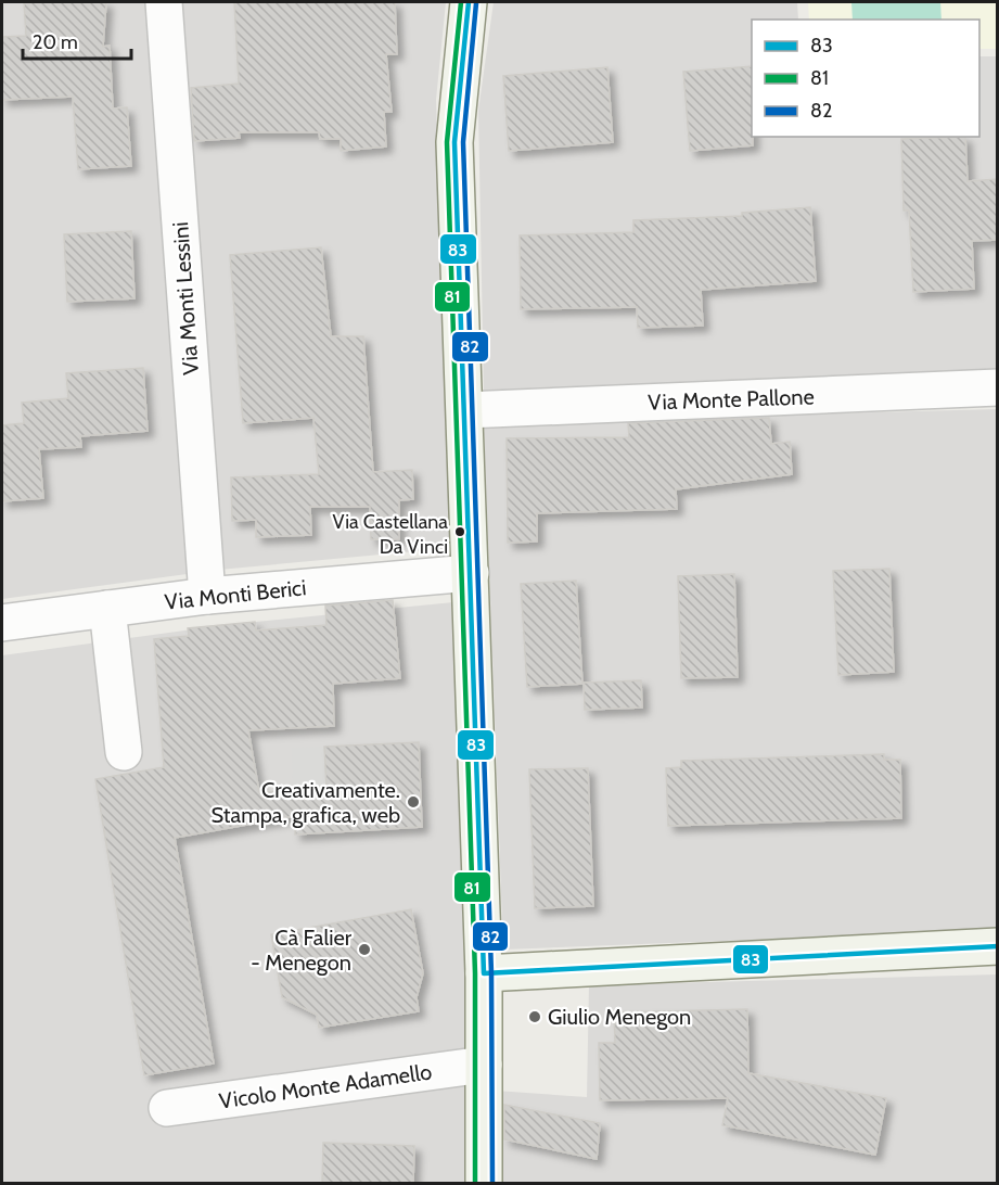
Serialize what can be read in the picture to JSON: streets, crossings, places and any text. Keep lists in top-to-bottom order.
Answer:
{
  "streets": {
    "street": [
      "Via Monti Lessini",
      "Via Monte Pallone",
      "Via Monti Berici",
      "Vicolo Monte Adamello"
    ]
  },
  "crossings": [
    ["Via Monti Lessini", "Via Monti Berici"]
  ],
  "places": [
    "Via Castellana Da Vinci",
    "Creativamente. Stampa, grafica, web",
    "Cà Falier - Menegon",
    "Giulio Menegon"
  ],
  "lines": ["transit line 83", "transit line 81", "transit line 82"],
  "legend": ["83", "81", "82"],
  "scale_bar": "20 m"
}
